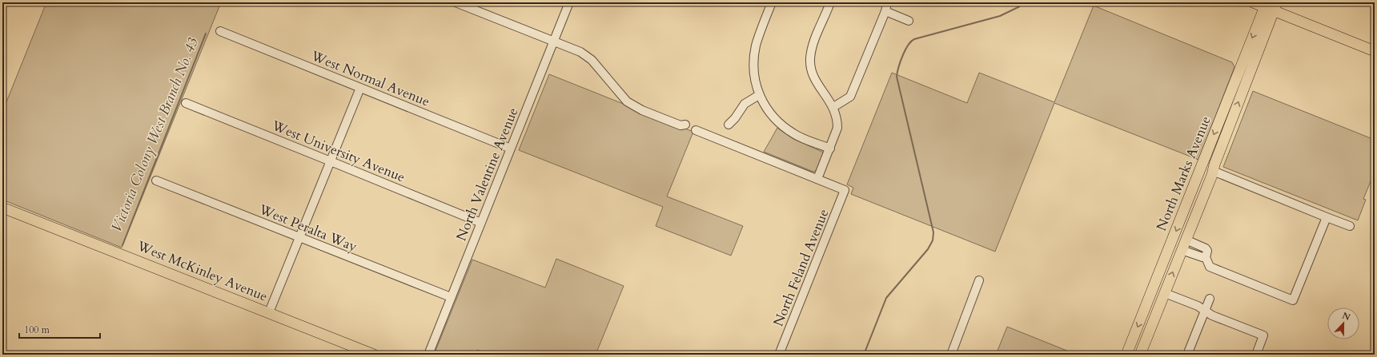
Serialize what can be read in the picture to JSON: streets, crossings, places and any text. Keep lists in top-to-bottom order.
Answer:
{
  "streets": {
    "main road": ["North Marks Avenue", "West McKinley Avenue"],
    "street": [
      "West Normal Avenue",
      "West University Avenue",
      "North Valentine Avenue",
      "West Peralta Way",
      "North Feland Avenue"
    ]
  },
  "crossings": [
    ["West Normal Avenue", "North Valentine Avenue"],
    ["West University Avenue", "North Valentine Avenue"],
    ["North Valentine Avenue", "West Peralta Way"]
  ],
  "water": ["Victoria Colony West Branch No. 43"],
  "scale_bar": "100 m",
  "north": "top"
}
